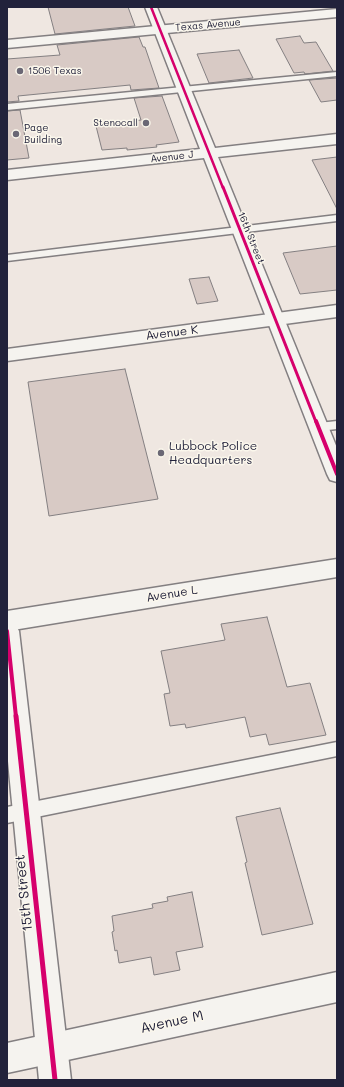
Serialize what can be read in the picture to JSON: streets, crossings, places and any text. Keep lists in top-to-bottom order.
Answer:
{
  "streets": {
    "street": [
      "Texas Avenue",
      "Avenue J",
      "16th Street",
      "Avenue K",
      "Avenue L",
      "15th Street",
      "Avenue M"
    ]
  },
  "crossings": [
    ["Texas Avenue", "16th Street"],
    ["Avenue J", "16th Street"],
    ["16th Street", "Avenue K"],
    ["15th Street", "Avenue M"]
  ],
  "places": [
    "1506 Texas",
    "Stenocall",
    "Page Building",
    "Lubbock Police Headquarters"
  ]
}
